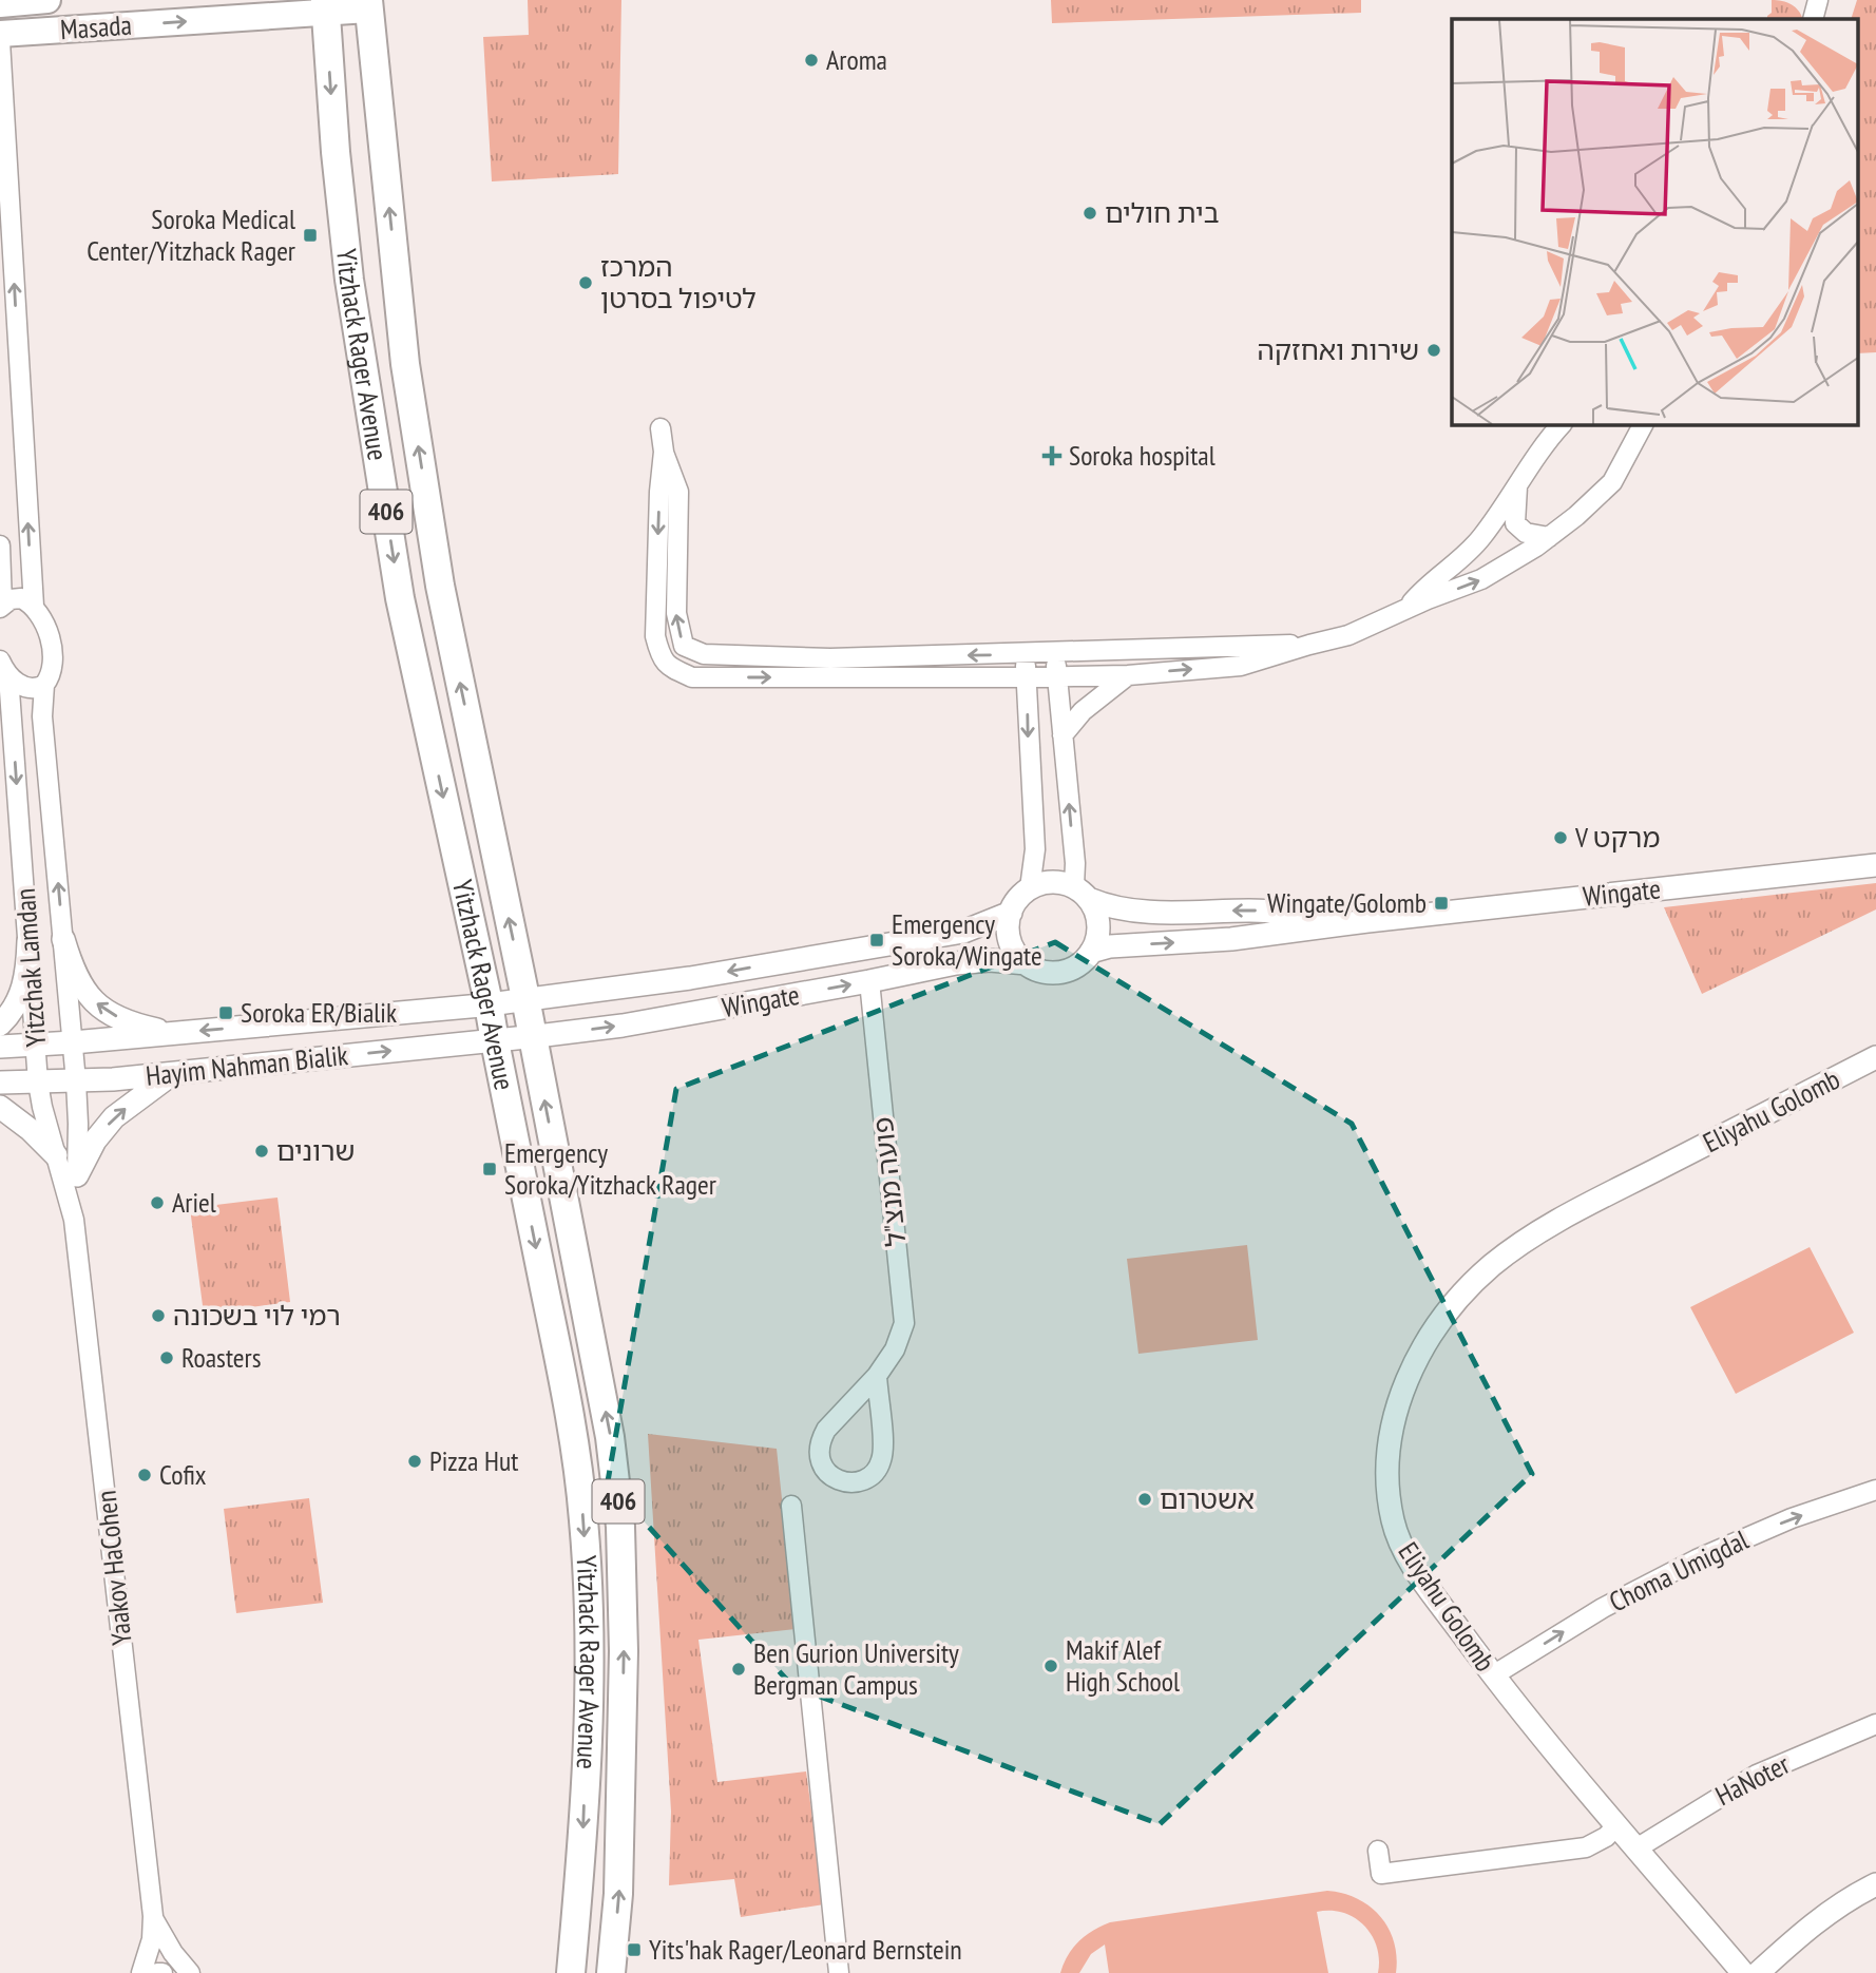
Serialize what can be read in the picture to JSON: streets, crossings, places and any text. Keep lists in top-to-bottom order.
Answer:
{
  "streets": {
    "main road": ["Masada", "Yitzhack Rager Avenue", "406"],
    "street": [
      "Wingate",
      "Yitzchak Lamdan",
      "Hayim Nahman Bialik",
      "Eliyahu Golomb",
      "פועה מנצ\"ל",
      "Yaakov HaCohen",
      "Choma Umigdal",
      "HaNoter"
    ]
  },
  "crossings": [
    ["Masada", "Yitzhack Rager Avenue"],
    ["Yitzhack Rager Avenue", "Wingate"],
    ["Yitzhack Rager Avenue", "Hayim Nahman Bialik"],
    ["Wingate", "Hayim Nahman Bialik"],
    ["Wingate", "פועה מנצ\"ל"],
    ["Yitzchak Lamdan", "Hayim Nahman Bialik"],
    ["Yitzchak Lamdan", "Yaakov HaCohen"],
    ["Hayim Nahman Bialik", "Yaakov HaCohen"],
    ["Eliyahu Golomb", "Choma Umigdal"],
    ["Eliyahu Golomb", "HaNoter"]
  ],
  "one_way": ["Masada", "Choma Umigdal"],
  "places": {
    "other": [
      "Aroma",
      "בית חולים",
      "המרכז לטיפול בסרטן",
      "שירות ואחזקה",
      "V מרקט",
      "שרונים",
      "Ariel",
      "רמי לוי בשכונה",
      "Roasters",
      "Pizza Hut",
      "Cofix",
      "אשטרום",
      "Makif Alef High School",
      "Ben Gurion University Bergman Campus"
    ],
    "transit": [
      "Soroka Medical Center/Yitzhack Rager",
      "Wingate/Golomb",
      "Emergency Soroka/Wingate",
      "Soroka ER/Bialik",
      "Emergency Soroka/Yitzhack Rager",
      "Yits'hak Rager/Leonard Bernstein"
    ],
    "health": ["Soroka hospital"]
  }
}
